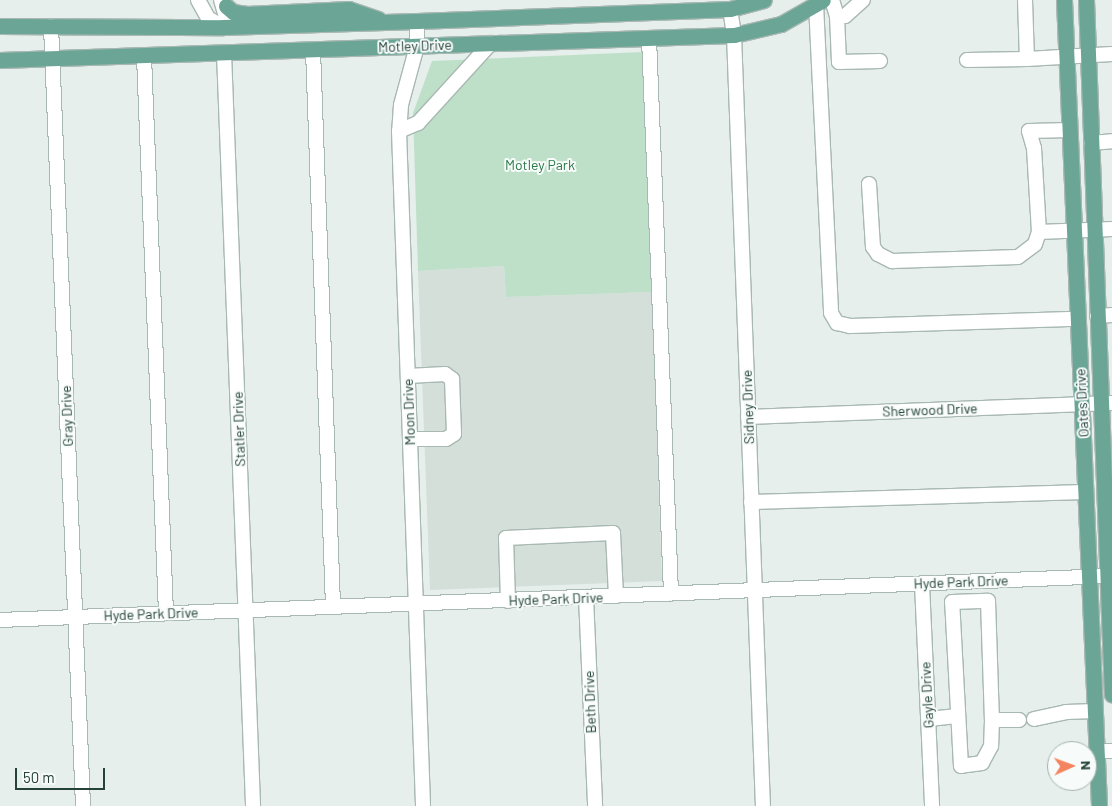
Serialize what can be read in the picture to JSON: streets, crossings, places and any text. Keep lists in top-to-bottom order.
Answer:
{
  "streets": {
    "main road": ["Motley Drive", "Oates Drive"],
    "street": [
      "Sidney Drive",
      "Sherwood Drive",
      "Moon Drive",
      "Gray Drive",
      "Statler Drive",
      "Hyde Park Drive",
      "Gayle Drive",
      "Beth Drive"
    ]
  },
  "crossings": [
    ["Motley Drive", "Sidney Drive"],
    ["Motley Drive", "Moon Drive"],
    ["Motley Drive", "Gray Drive"],
    ["Motley Drive", "Statler Drive"],
    ["Oates Drive", "Sherwood Drive"],
    ["Oates Drive", "Hyde Park Drive"],
    ["Sidney Drive", "Sherwood Drive"],
    ["Sidney Drive", "Hyde Park Drive"],
    ["Moon Drive", "Hyde Park Drive"],
    ["Gray Drive", "Hyde Park Drive"],
    ["Statler Drive", "Hyde Park Drive"],
    ["Hyde Park Drive", "Gayle Drive"],
    ["Hyde Park Drive", "Beth Drive"]
  ],
  "parks": ["Motley Park"],
  "scale_bar": "50 m",
  "north": "right"
}
